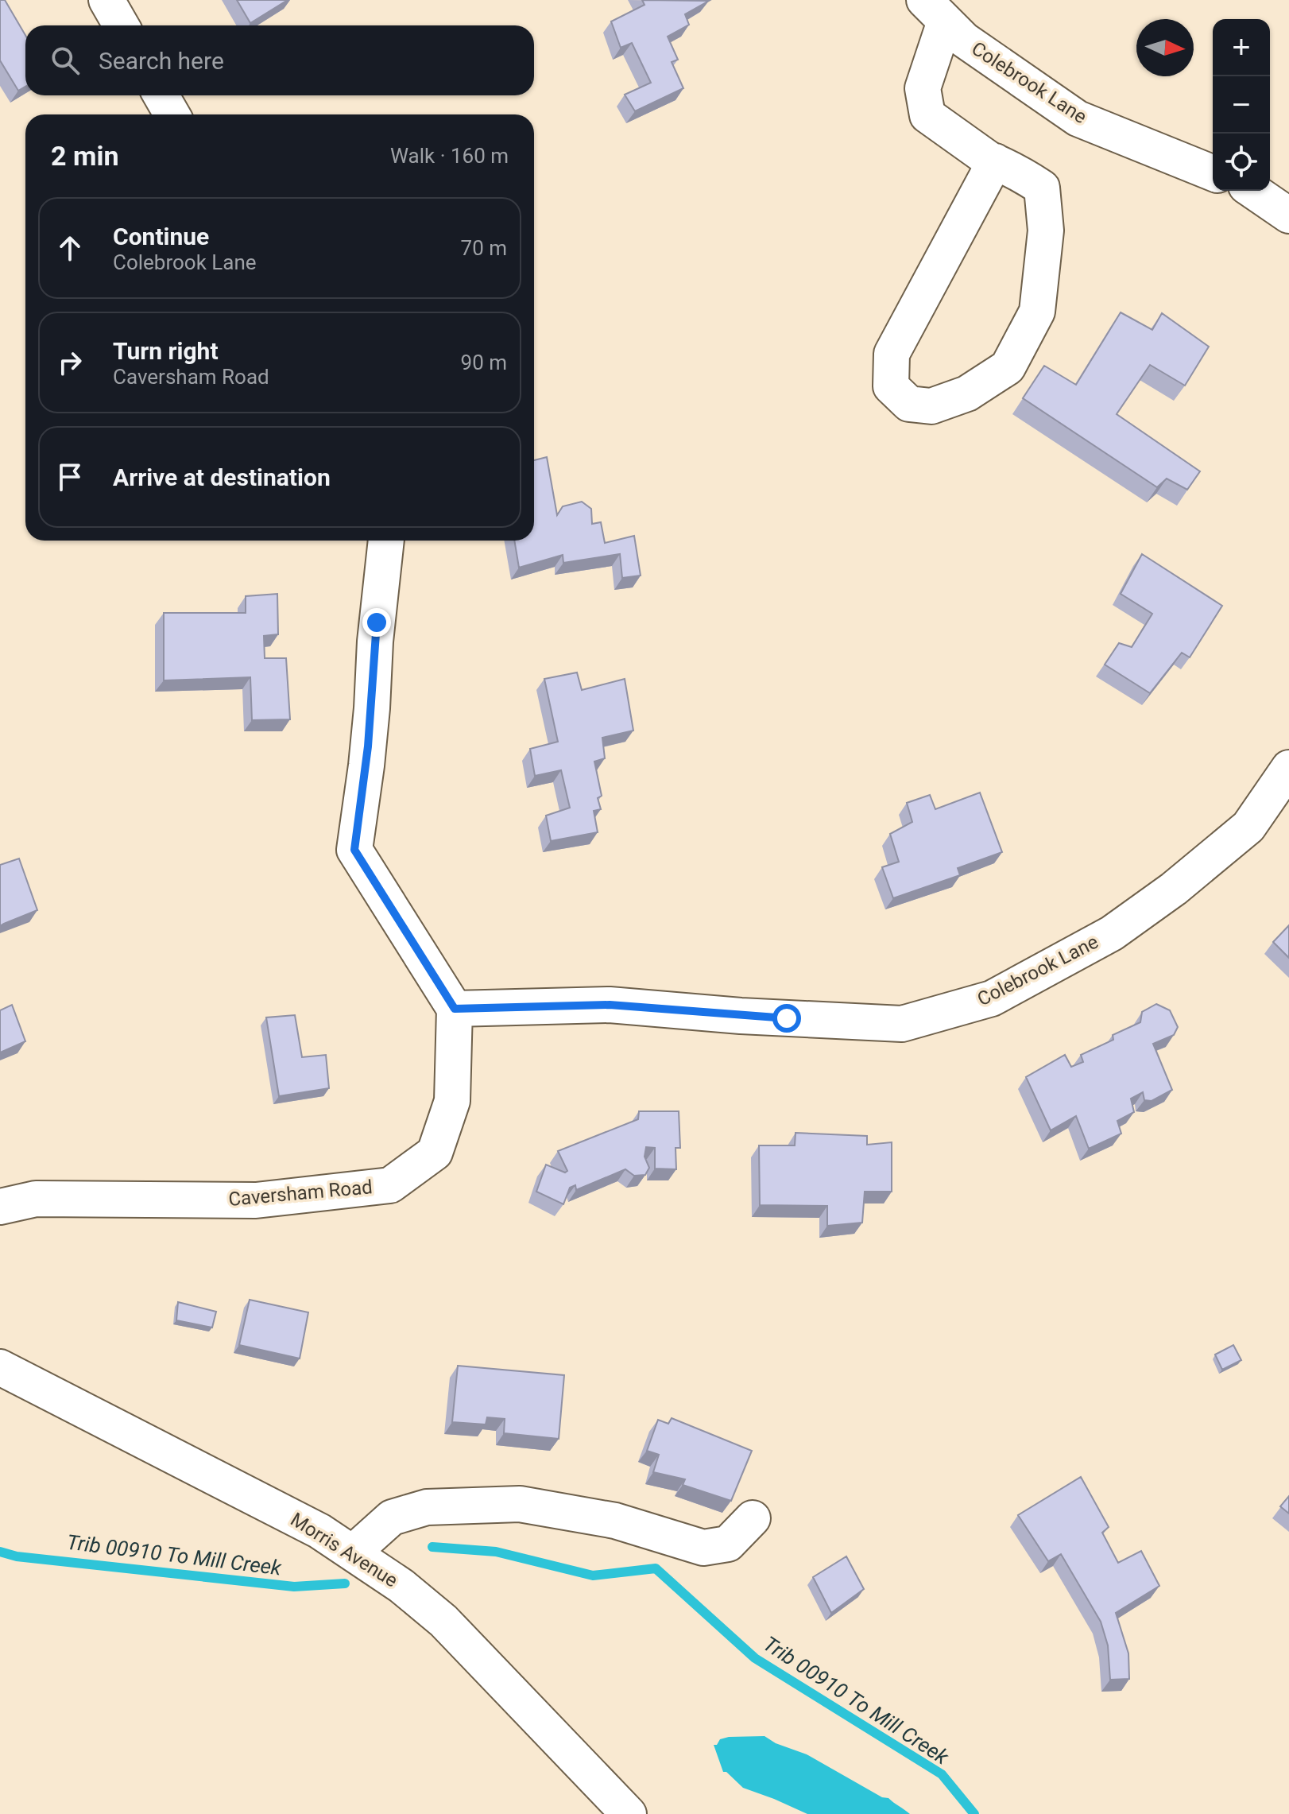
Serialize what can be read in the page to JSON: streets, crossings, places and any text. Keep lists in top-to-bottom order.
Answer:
{
  "streets": {
    "street": ["Colebrook Lane", "Caversham Road", "Morris Avenue"]
  },
  "crossings": [
    ["Colebrook Lane", "Caversham Road"]
  ],
  "water": ["Trib 00910 To Mill Creek"],
  "north": "right",
  "page": {
    "map_buttons": ["+", "−"],
    "search": "Search here",
    "heading": ["2 min", "Walk · 160 m"],
    "list": [
      ["Continue", "Colebrook Lane", "70 m"],
      ["Turn right", "Caversham Road", "90 m"],
      "Arrive at destination"
    ]
  }
}
